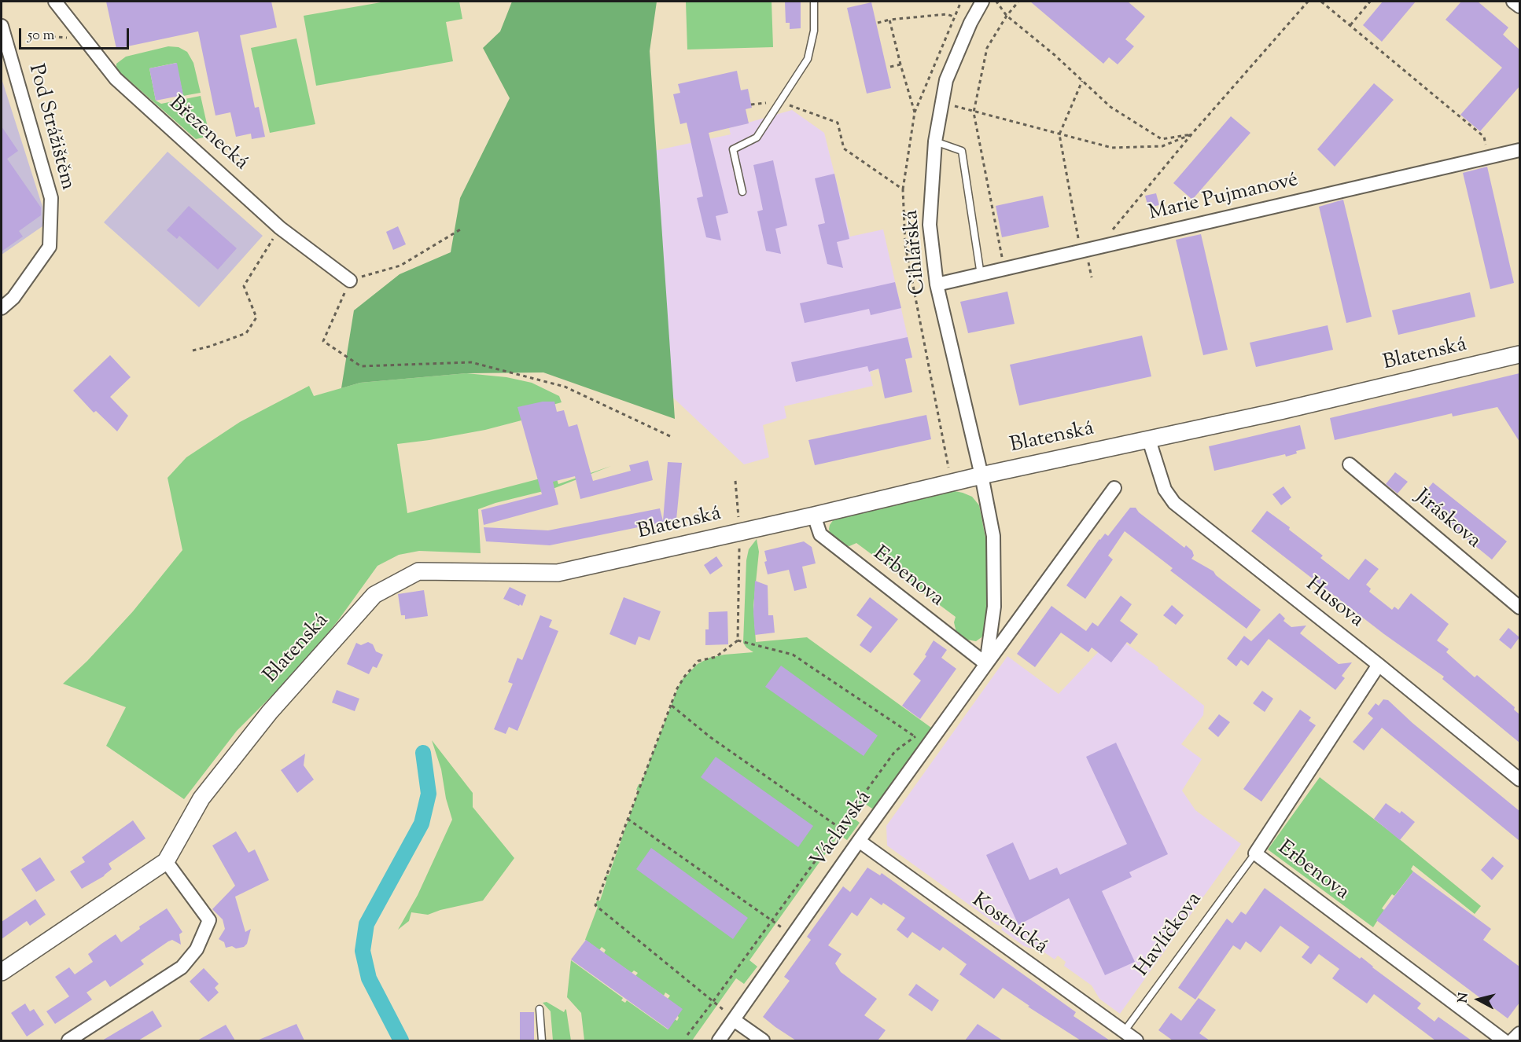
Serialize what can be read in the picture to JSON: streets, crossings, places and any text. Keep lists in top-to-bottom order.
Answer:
{
  "streets": {
    "street": [
      "Pod Strážištěm",
      "Březenecká",
      "Marie Pujmanové",
      "Cihlářská",
      "Blatenská",
      "Jiráskova",
      "Erbenova",
      "Husova",
      "Václavská",
      "Kostnická"
    ],
    "lane": ["Havlíčkova"]
  },
  "crossings": [
    ["Marie Pujmanové", "Cihlářská"],
    ["Cihlářská", "Blatenská"],
    ["Cihlářská", "Václavská"],
    ["Blatenská", "Erbenova"],
    ["Blatenská", "Husova"],
    ["Blatenská", "Václavská"],
    ["Erbenova", "Husova"],
    ["Erbenova", "Václavská"],
    ["Erbenova", "Havlíčkova"],
    ["Václavská", "Kostnická"],
    ["Kostnická", "Havlíčkova"]
  ],
  "scale_bar": "50 m",
  "north": "left"
}
